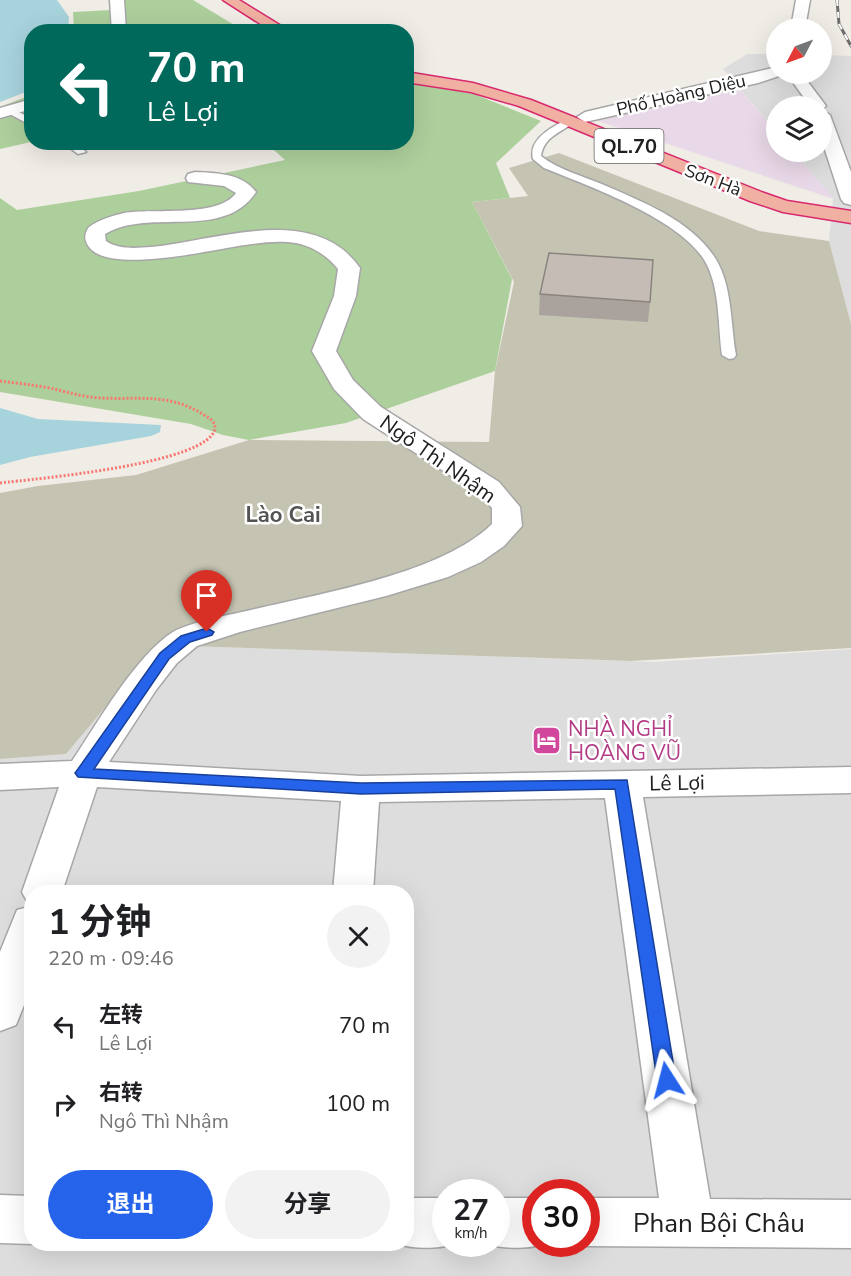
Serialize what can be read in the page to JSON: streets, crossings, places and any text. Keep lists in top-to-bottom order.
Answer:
{
  "streets": {
    "highway": ["QL.70", "Sơn Hà"],
    "street": [
      "Phố Hoàng Diệu",
      "Ngô Thì Nhậm",
      "Lê Lợi",
      "Phan Bội Châu"
    ]
  },
  "crossings": [
    ["Phố Hoàng Diệu", "Sơn Hà"],
    ["Ngô Thì Nhậm", "Lê Lợi"]
  ],
  "districts": ["Lào Cai"],
  "places": {
    "hotel": ["NHÀ NGHỈ HOÀNG VŨ"]
  },
  "north": "bottom left",
  "page": {
    "turn": ["70 m", "Lê Lợi"],
    "heading": ["1 分钟", "220 m · 09:46"],
    "list": [
      {
        "name": "左转",
        "note": "Lê Lợi",
        "value": "70 m"
      },
      {
        "name": "右转",
        "note": "Ngô Thì Nhậm",
        "value": "100 m"
      }
    ],
    "buttons": ["退出", "分享"],
    "speed": "27 km/h",
    "limit": "30"
  }
}
